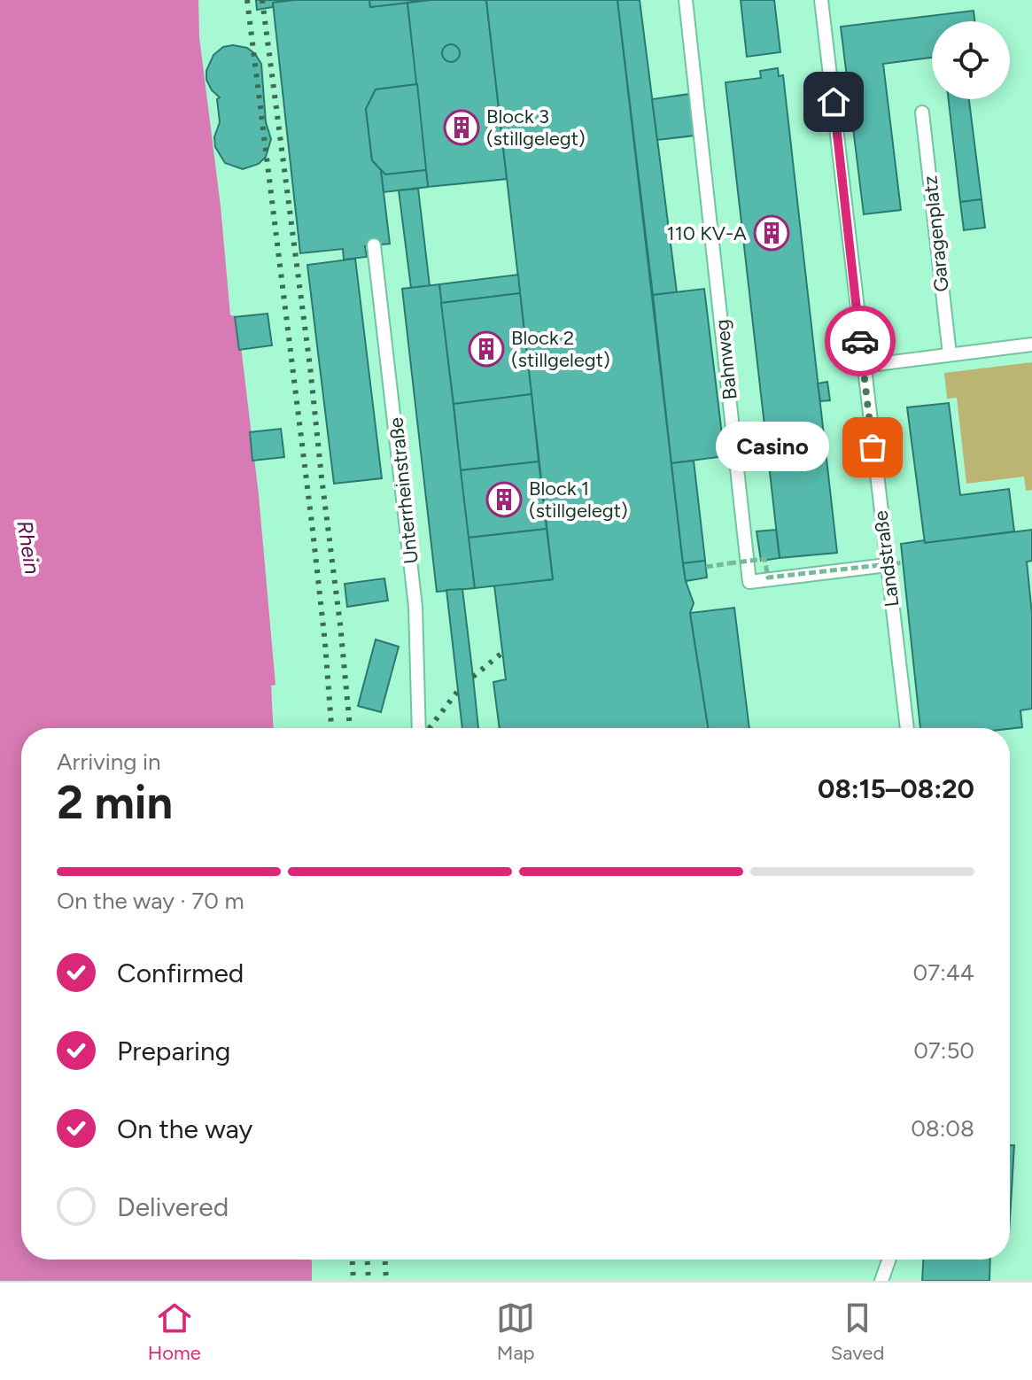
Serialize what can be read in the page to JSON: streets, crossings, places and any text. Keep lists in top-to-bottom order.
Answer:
{
  "streets": {
    "lane": [
      "Garagenplatz",
      "Bahnweg",
      "Unterrheinstraße",
      "Landstraße"
    ]
  },
  "crossings": [
    ["Bahnweg", "Landstraße"]
  ],
  "water": ["Rhein"],
  "places": {
    "building": [
      "Block 3 (stillgelegt)",
      "110 KV-A",
      "Block 2 (stillgelegt)",
      "Block 1 (stillgelegt)"
    ],
    "other": ["Casino"]
  },
  "page": {
    "bubble": "Casino",
    "heading": ["2 min", "Arriving in", "08:15–08:20"],
    "bar": "On the way · 70 m",
    "list": [
      ["Confirmed", "07:44"],
      ["Preparing", "07:50"],
      ["On the way", "08:08"],
      "Delivered"
    ],
    "tabs": ["Home", "Map", "Saved"]
  }
}
